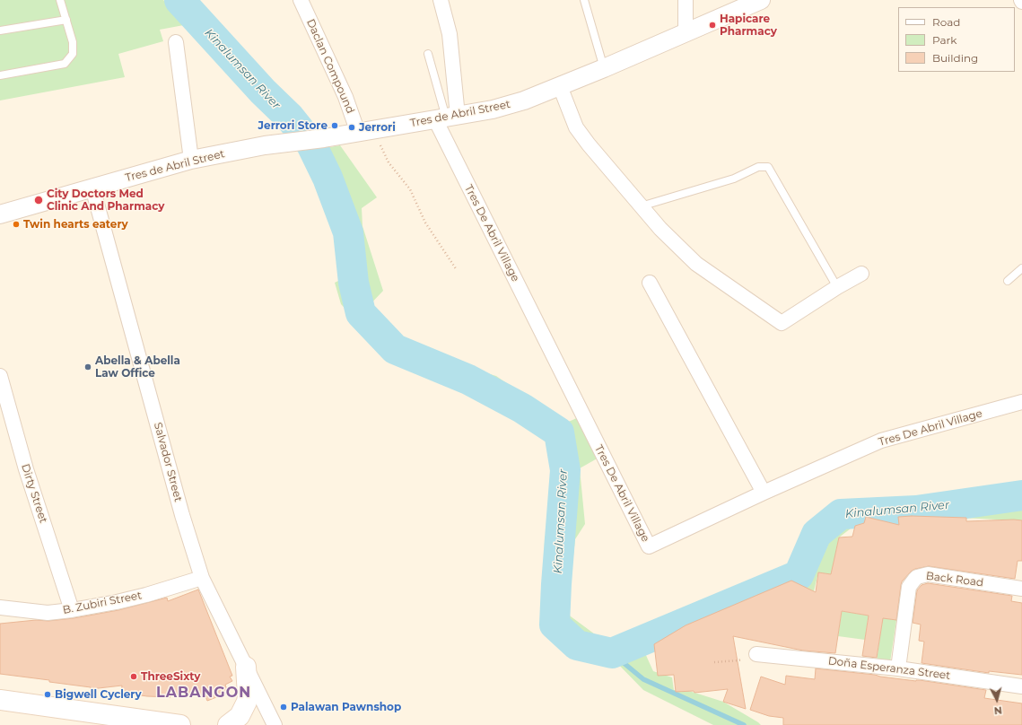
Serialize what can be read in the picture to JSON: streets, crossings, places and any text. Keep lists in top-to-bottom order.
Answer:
{
  "streets": {
    "street": [
      "Daclan Compound",
      "Tres de Abril Street",
      "Tres De Abril Village",
      "Salvador Street",
      "Dirty Street",
      "Back Road",
      "B. Zubiri Street",
      "Doña Esperanza Street"
    ]
  },
  "crossings": [
    ["Daclan Compound", "Tres de Abril Street"],
    ["Tres de Abril Street", "Tres De Abril Village"],
    ["Tres de Abril Street", "Salvador Street"],
    ["Salvador Street", "B. Zubiri Street"],
    ["Dirty Street", "B. Zubiri Street"],
    ["Back Road", "Doña Esperanza Street"]
  ],
  "districts": ["LABANGON"],
  "water": ["Kinalumsan River"],
  "places": [
    "Hapicare Pharmacy",
    "Jerrori Store",
    "Jerrori",
    "City Doctors Med Clinic And Pharmacy",
    "Twin hearts eatery",
    "Abella & Abella Law Office",
    "ThreeSixty",
    "Bigwell Cyclery",
    "Palawan Pawnshop"
  ],
  "legend": ["Road", "Park", "Building"],
  "north": "bottom"
}
